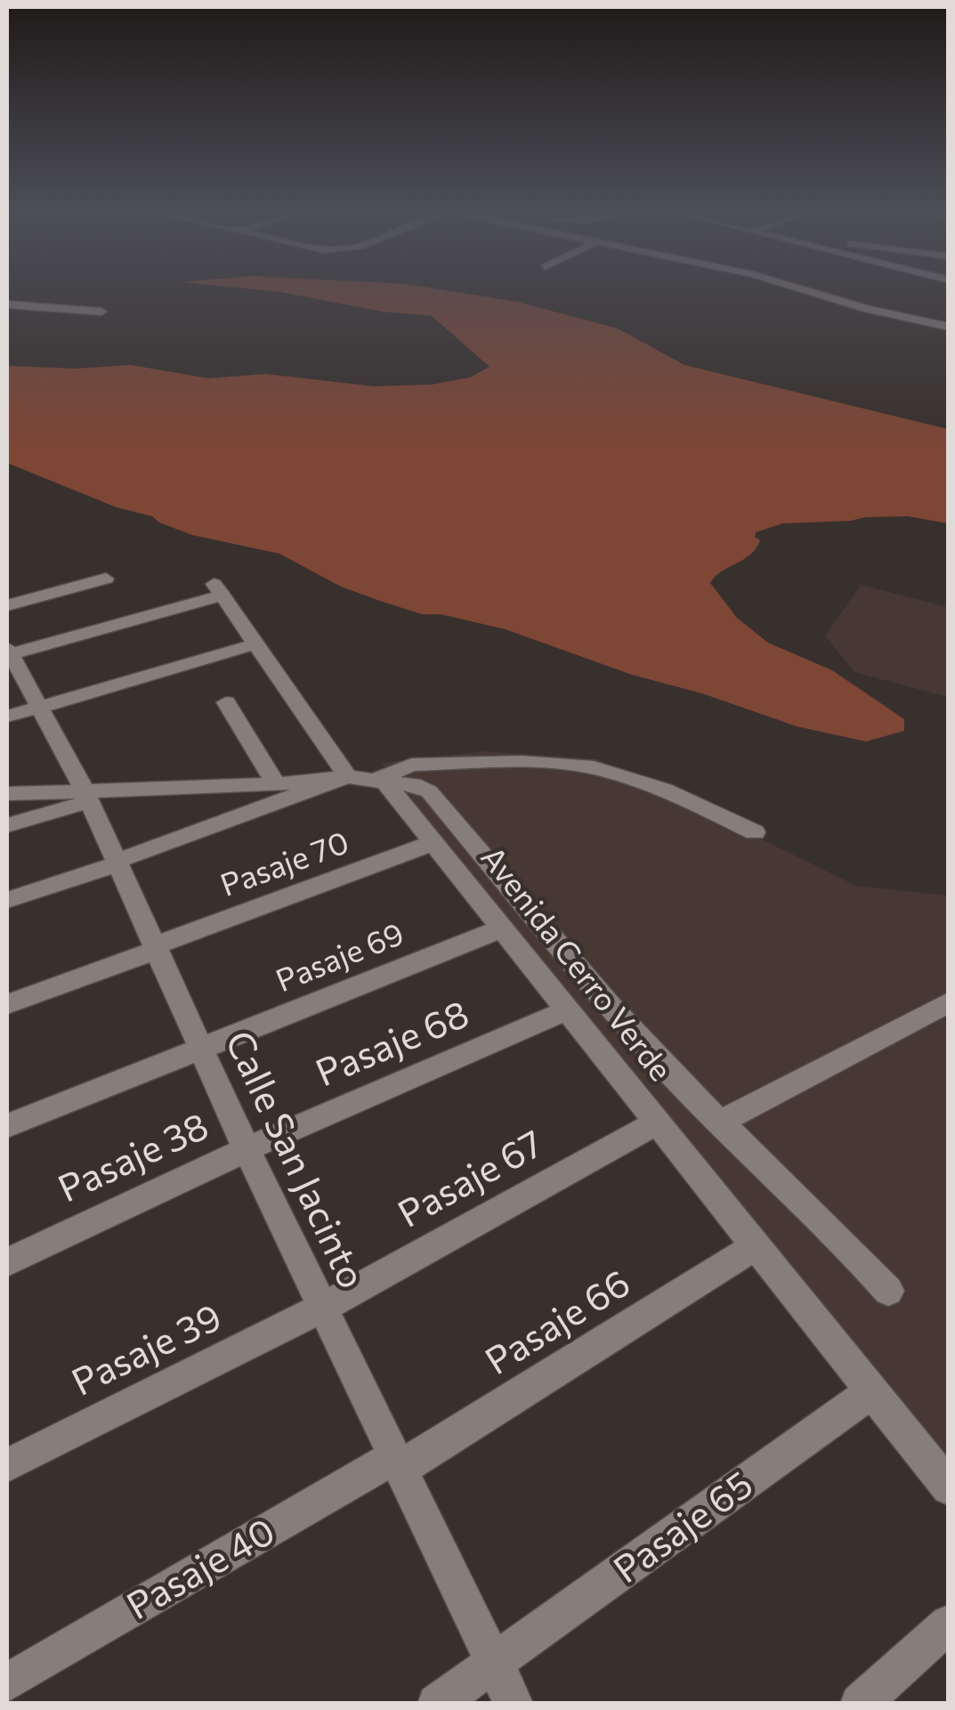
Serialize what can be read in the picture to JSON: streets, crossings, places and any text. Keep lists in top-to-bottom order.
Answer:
{
  "streets": {
    "street": [
      "Pasaje 70",
      "Pasaje 69",
      "Avenida Cerro Verde",
      "Pasaje 68",
      "Pasaje 38",
      "Calle San Jacinto",
      "Pasaje 67",
      "Pasaje 66",
      "Pasaje 39",
      "Pasaje 65",
      "Pasaje 40"
    ]
  },
  "crossings": [
    ["Pasaje 70", "Avenida Cerro Verde"],
    ["Pasaje 70", "Calle San Jacinto"],
    ["Pasaje 69", "Avenida Cerro Verde"],
    ["Pasaje 69", "Calle San Jacinto"],
    ["Avenida Cerro Verde", "Pasaje 68"],
    ["Avenida Cerro Verde", "Pasaje 67"],
    ["Avenida Cerro Verde", "Pasaje 66"],
    ["Avenida Cerro Verde", "Pasaje 65"],
    ["Pasaje 68", "Pasaje 38"],
    ["Pasaje 68", "Calle San Jacinto"],
    ["Pasaje 38", "Calle San Jacinto"],
    ["Calle San Jacinto", "Pasaje 67"],
    ["Calle San Jacinto", "Pasaje 66"],
    ["Calle San Jacinto", "Pasaje 39"],
    ["Calle San Jacinto", "Pasaje 65"],
    ["Calle San Jacinto", "Pasaje 40"],
    ["Pasaje 67", "Pasaje 39"],
    ["Pasaje 66", "Pasaje 40"]
  ]
}
